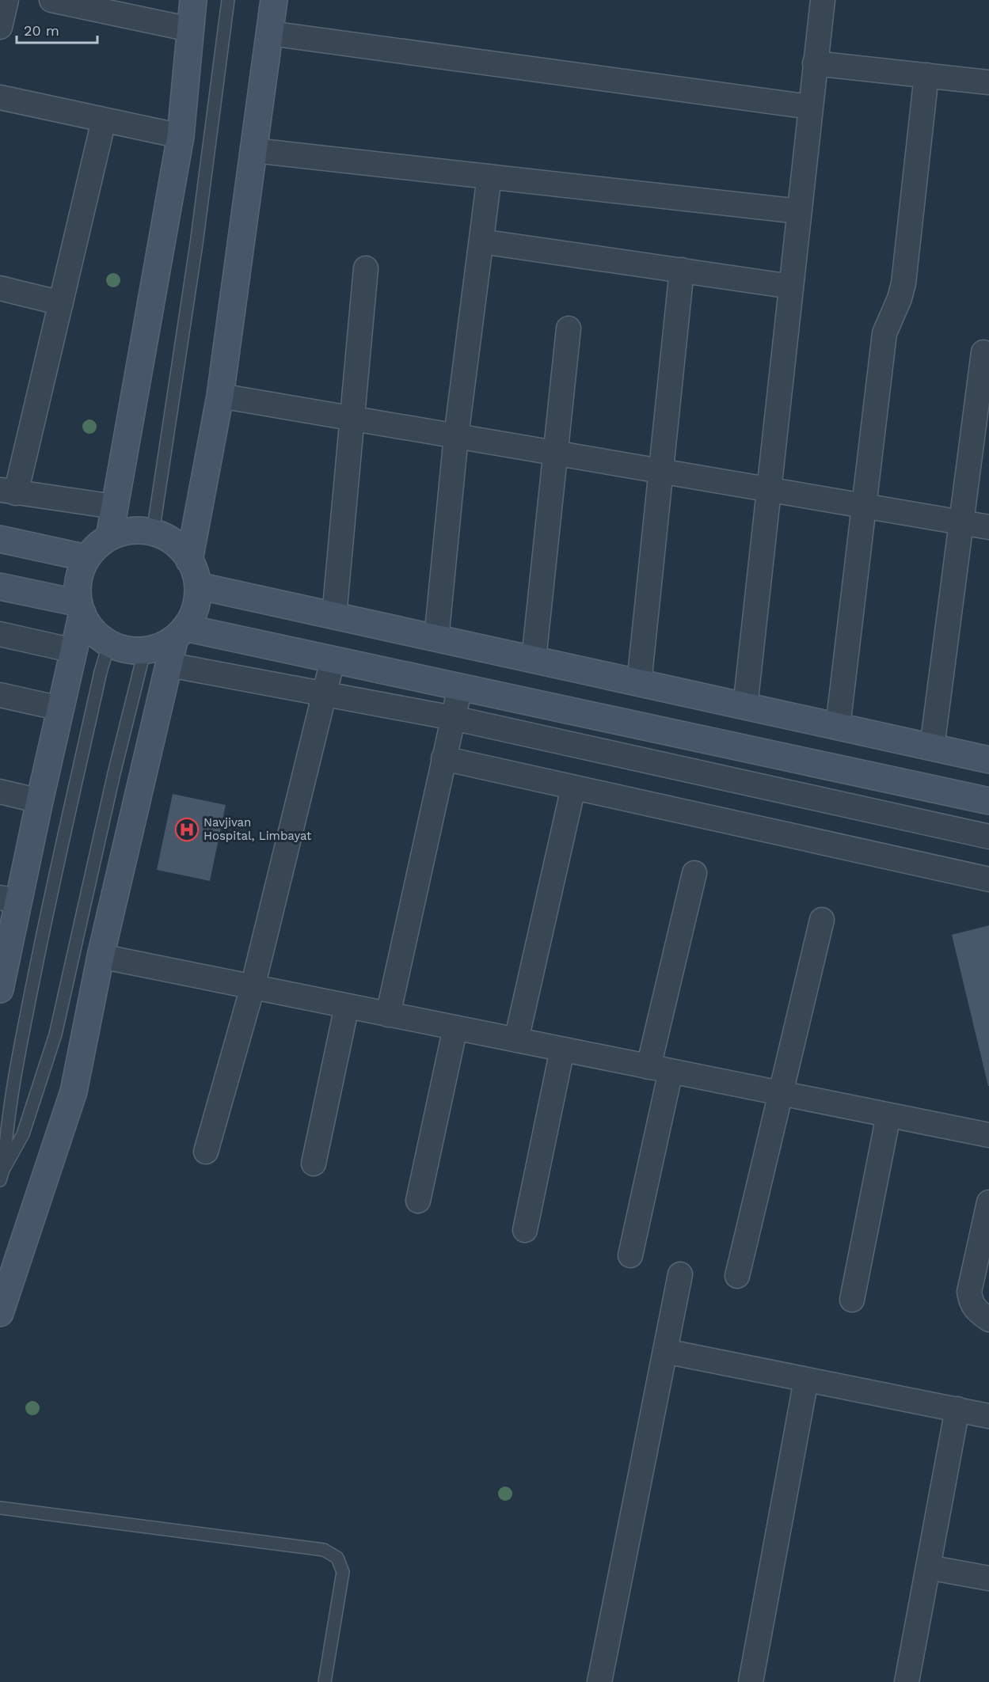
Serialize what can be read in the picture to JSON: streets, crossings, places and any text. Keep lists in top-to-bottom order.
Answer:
{
  "places": {
    "hospital": ["Navjivan Hospital, Limbayat"]
  },
  "scale_bar": "20 m"
}
